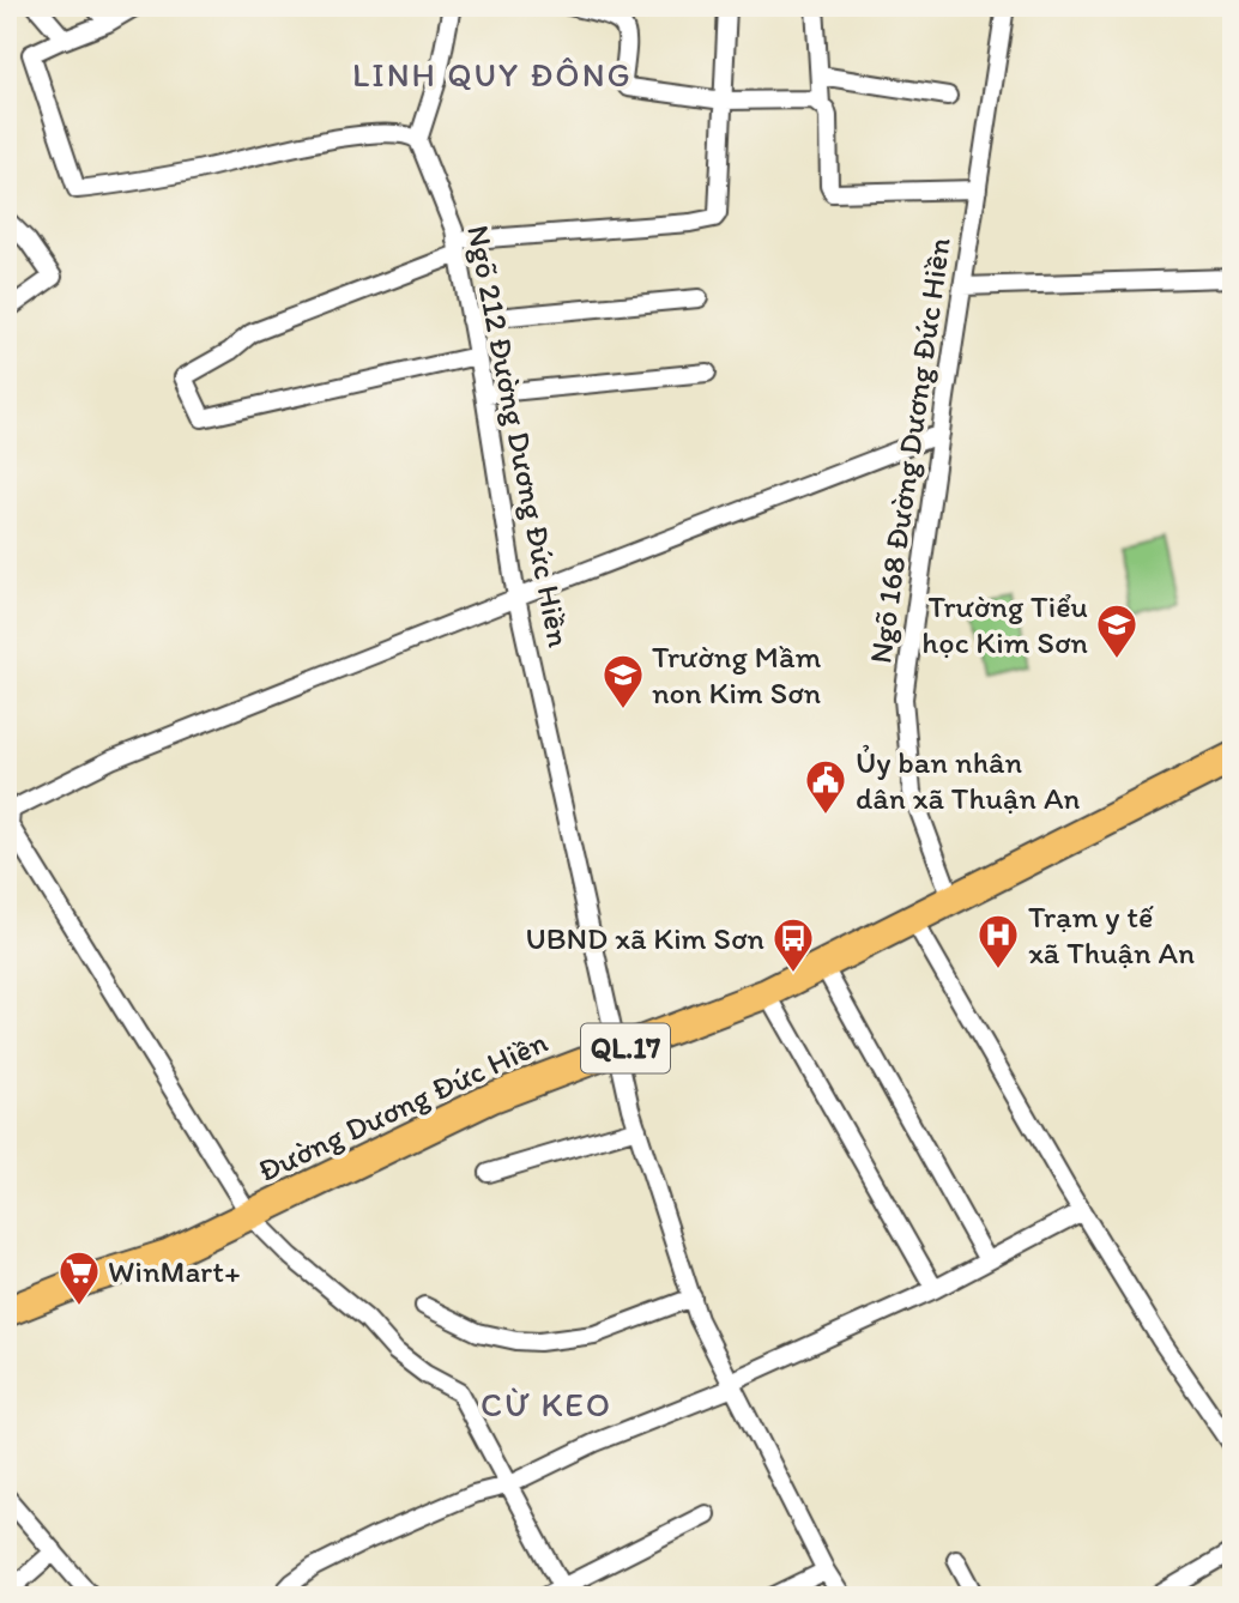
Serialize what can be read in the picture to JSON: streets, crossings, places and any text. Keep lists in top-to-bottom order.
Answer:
{
  "streets": {
    "highway": ["QL.17", "Đường Dương Đức Hiền"],
    "street": ["Ngõ 212 Đường Dương Đức Hiền", "Ngõ 168 Đường Dương Đức Hiền"]
  },
  "crossings": [
    ["Ngõ 212 Đường Dương Đức Hiền", "Đường Dương Đức Hiền"],
    ["Ngõ 168 Đường Dương Đức Hiền", "Đường Dương Đức Hiền"]
  ],
  "districts": ["LINH QUY ĐÔNG", "CỪ KEO"],
  "places": {
    "school or university": ["Trường Tiểu học Kim Sơn", "Trường Mầm non Kim Sơn"],
    "public building": ["Ủy ban nhân dân xã Thuận An"],
    "hospital": ["Trạm y tế xã Thuận An"],
    "bus stop": ["UBND xã Kim Sơn"],
    "supermarket": ["WinMart+"]
  }
}
